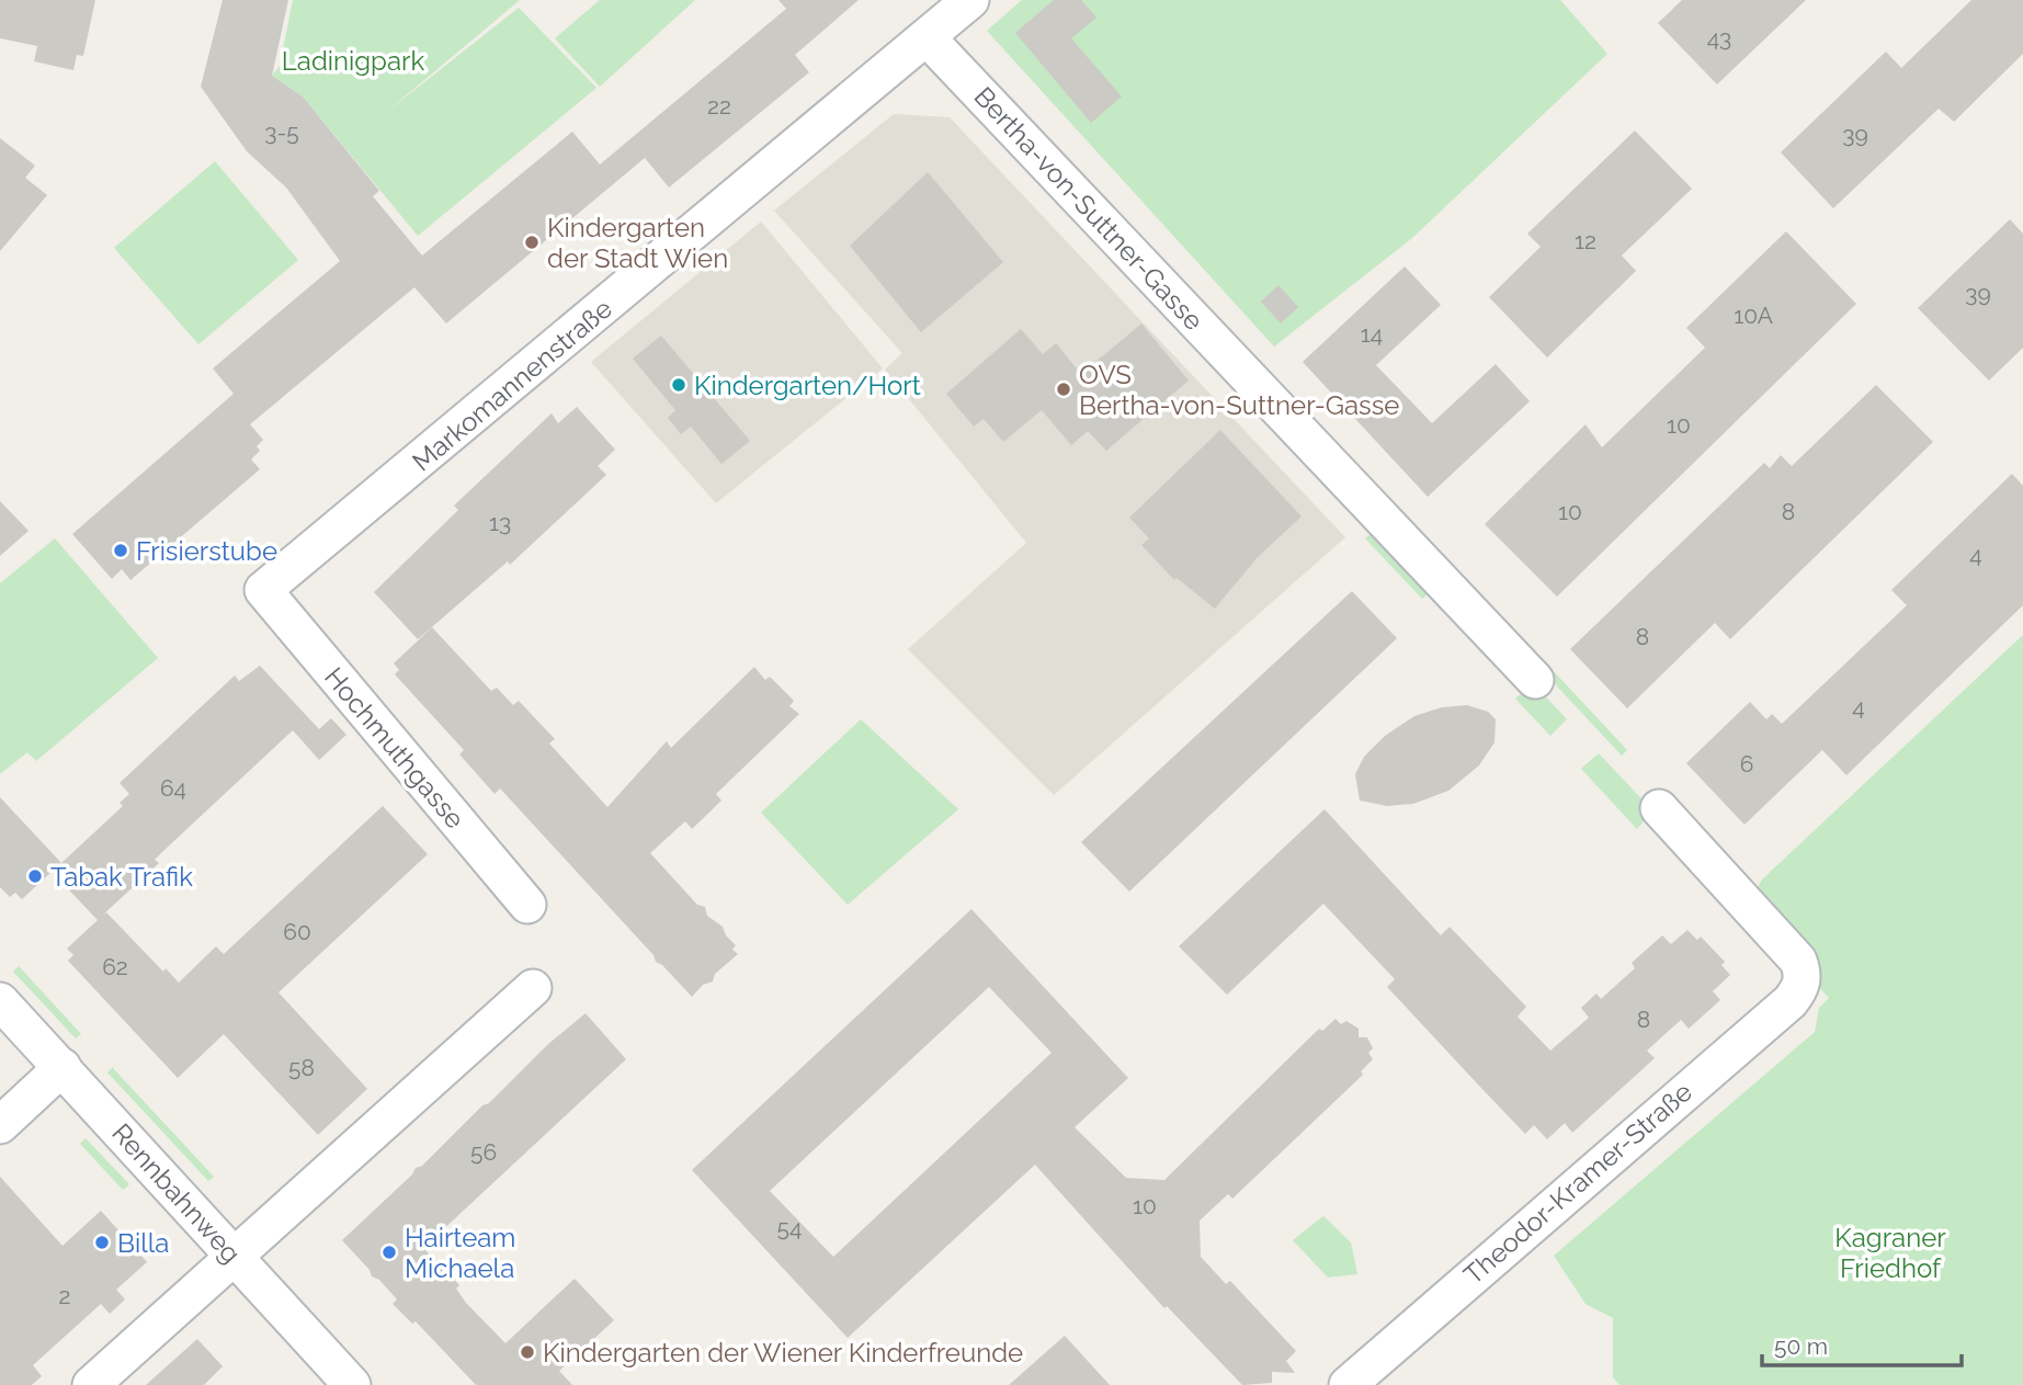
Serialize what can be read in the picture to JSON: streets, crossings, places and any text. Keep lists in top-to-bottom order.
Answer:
{
  "streets": {
    "street": [
      "Bertha-von-Suttner-Gasse",
      "Markomannenstraße",
      "Hochmuthgasse",
      "Theodor-Kramer-Straße",
      "Rennbahnweg"
    ]
  },
  "crossings": [
    ["Bertha-von-Suttner-Gasse", "Markomannenstraße"],
    ["Markomannenstraße", "Hochmuthgasse"]
  ],
  "parks": ["Ladinigpark", "Kagraner Friedhof"],
  "places": [
    "Kindergarten der Stadt Wien",
    "Kindergarten/Hort",
    "OVS Bertha-von-Suttner-Gasse",
    "Frisierstube",
    "Tabak Trafik",
    "Billa",
    "Hairteam Michaela",
    "Kindergarten der Wiener Kinderfreunde"
  ],
  "house_numbers": [
    "43",
    "22",
    "3-5",
    "39",
    "12",
    "39",
    "10A",
    "14",
    "10",
    "10",
    "8",
    "13",
    "4",
    "8",
    "4",
    "6",
    "64",
    "60",
    "62",
    "8",
    "58",
    "56",
    "10",
    "54",
    "2"
  ],
  "scale_bar": "50 m"
}
